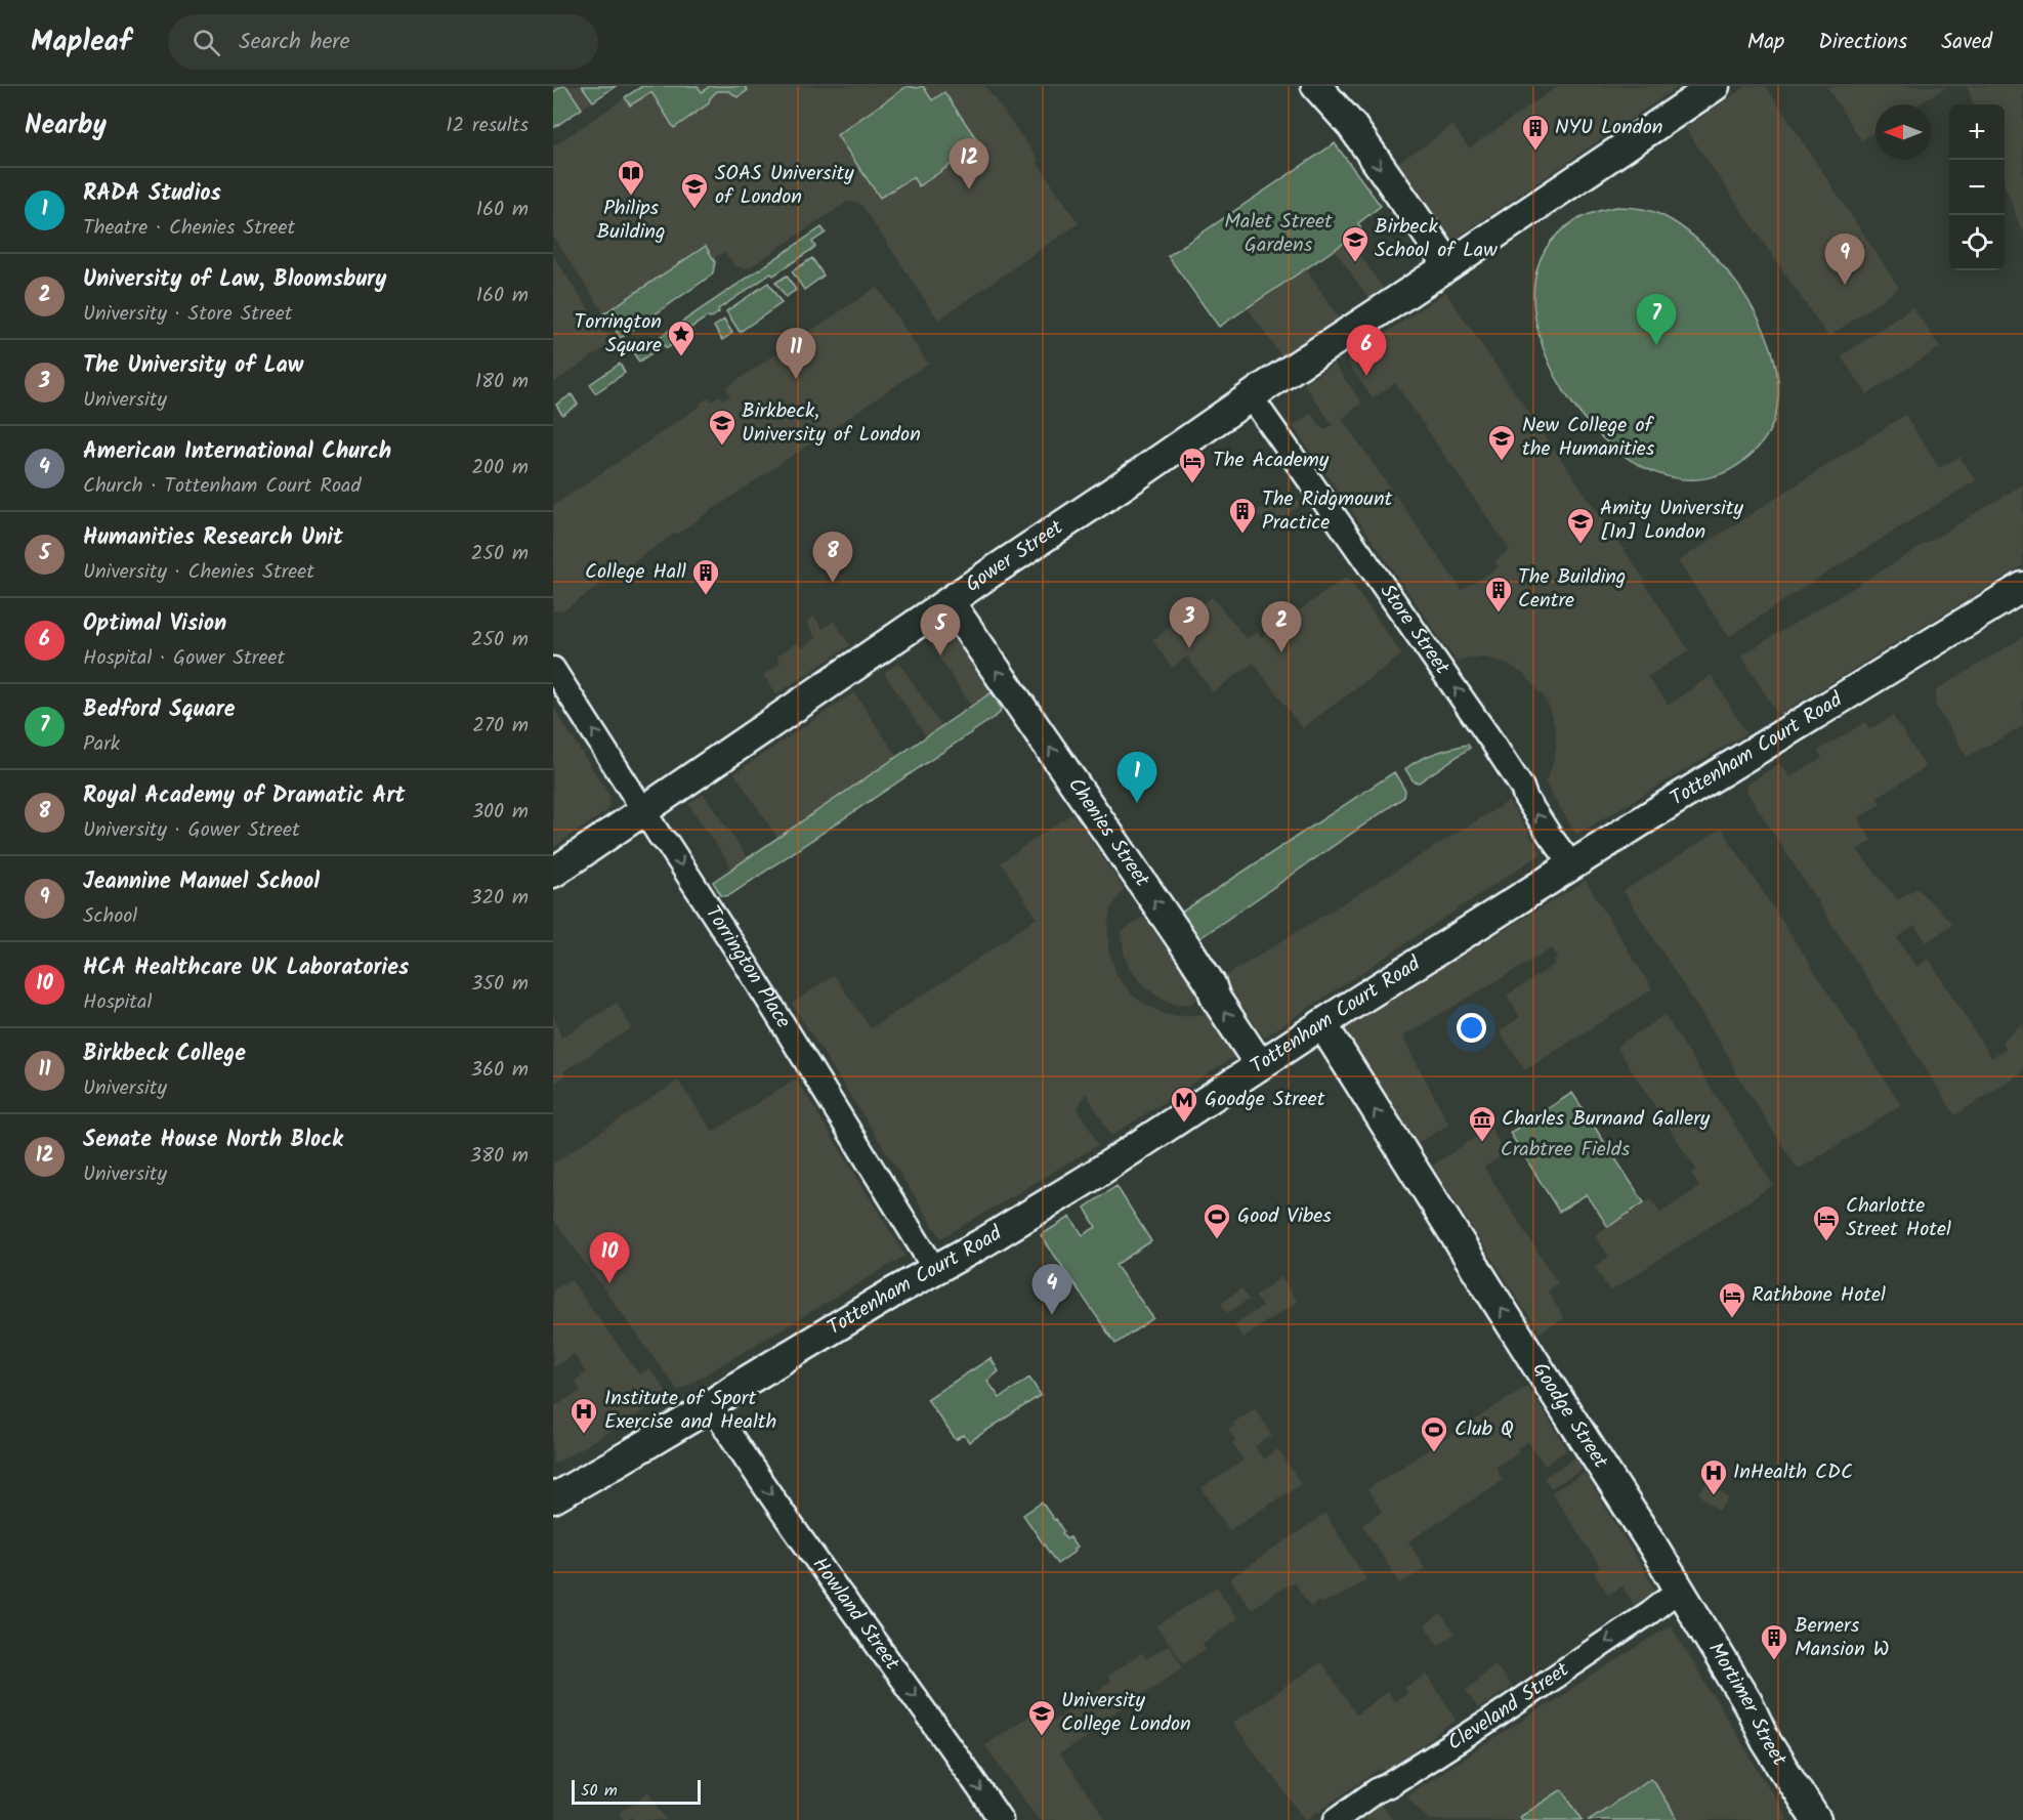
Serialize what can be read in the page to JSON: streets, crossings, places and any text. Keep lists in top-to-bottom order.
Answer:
{
  "streets": {
    "main road": [
      "Gower Street",
      "Tottenham Court Road",
      "Chenies Street",
      "Goodge Street",
      "Mortimer Street"
    ],
    "street": [
      "Store Street",
      "Torrington Place",
      "Howland Street",
      "Cleveland Street"
    ]
  },
  "crossings": [
    ["Gower Street", "Store Street"],
    ["Gower Street", "Chenies Street"],
    ["Gower Street", "Torrington Place"],
    ["Store Street", "Tottenham Court Road"],
    ["Tottenham Court Road", "Chenies Street"],
    ["Tottenham Court Road", "Torrington Place"],
    ["Tottenham Court Road", "Goodge Street"],
    ["Tottenham Court Road", "Howland Street"],
    ["Goodge Street", "Mortimer Street"],
    ["Goodge Street", "Cleveland Street"],
    ["Mortimer Street", "Cleveland Street"]
  ],
  "one_way": [
    "Store Street",
    "Chenies Street",
    "Goodge Street",
    "Howland Street",
    "Cleveland Street"
  ],
  "parks": ["Malet Street Gardens", "Crabtree Fields"],
  "places": {
    "building": [
      "NYU London",
      "The Ridgmount Practice",
      "College Hall",
      "The Building Centre",
      "Berners Mansion W"
    ],
    "library": ["Philips Building"],
    "school or university": [
      "SOAS University of London",
      "Birbeck School of Law",
      "Birkbeck, University of London",
      "New College of the Humanities",
      "Amity University [In] London",
      "University College London"
    ],
    "place": ["Torrington Square"],
    "hotel": ["The Academy", "Charlotte Street Hotel", "Rathbone Hotel"],
    "metro station": ["Goodge Street"],
    "museum": ["Charles Burnand Gallery"],
    "sports": ["Good Vibes", "Club Q"],
    "hospital": ["Institute of Sport Exercise and Health", "InHealth CDC"]
  },
  "scale_bar": "50 m",
  "north": "left",
  "page": {
    "header": "Mapleaf",
    "search": "Search here",
    "nav": ["Map", "Directions", "Saved"],
    "heading": ["Nearby", "12 results"],
    "map_buttons": ["+", "−"],
    "pins": [
      "12",
      "9",
      "7",
      "6",
      "11",
      "8",
      "3",
      "2",
      "5",
      "1",
      "10",
      "4"
    ],
    "list": [
      {
        "mark": "1",
        "name": "RADA Studios",
        "note": "Theatre · Chenies Street",
        "value": "160 m"
      },
      {
        "mark": "2",
        "name": "University of Law, Bloomsbury",
        "note": "University · Store Street",
        "value": "160 m"
      },
      {
        "mark": "3",
        "name": "The University of Law",
        "note": "University",
        "value": "180 m"
      },
      {
        "mark": "4",
        "name": "American International Church",
        "note": "Church · Tottenham Court Road",
        "value": "200 m"
      },
      {
        "mark": "5",
        "name": "Humanities Research Unit",
        "note": "University · Chenies Street",
        "value": "250 m"
      },
      {
        "mark": "6",
        "name": "Optimal Vision",
        "note": "Hospital · Gower Street",
        "value": "250 m"
      },
      {
        "mark": "7",
        "name": "Bedford Square",
        "note": "Park",
        "value": "270 m"
      },
      {
        "mark": "8",
        "name": "Royal Academy of Dramatic Art",
        "note": "University · Gower Street",
        "value": "300 m"
      },
      {
        "mark": "9",
        "name": "Jeannine Manuel School",
        "note": "School",
        "value": "320 m"
      },
      {
        "mark": "10",
        "name": "HCA Healthcare UK Laboratories",
        "note": "Hospital",
        "value": "350 m"
      },
      {
        "mark": "11",
        "name": "Birkbeck College",
        "note": "University",
        "value": "360 m"
      },
      {
        "mark": "12",
        "name": "Senate House North Block",
        "note": "University",
        "value": "380 m"
      }
    ],
    "scale": "50 m"
  }
}
